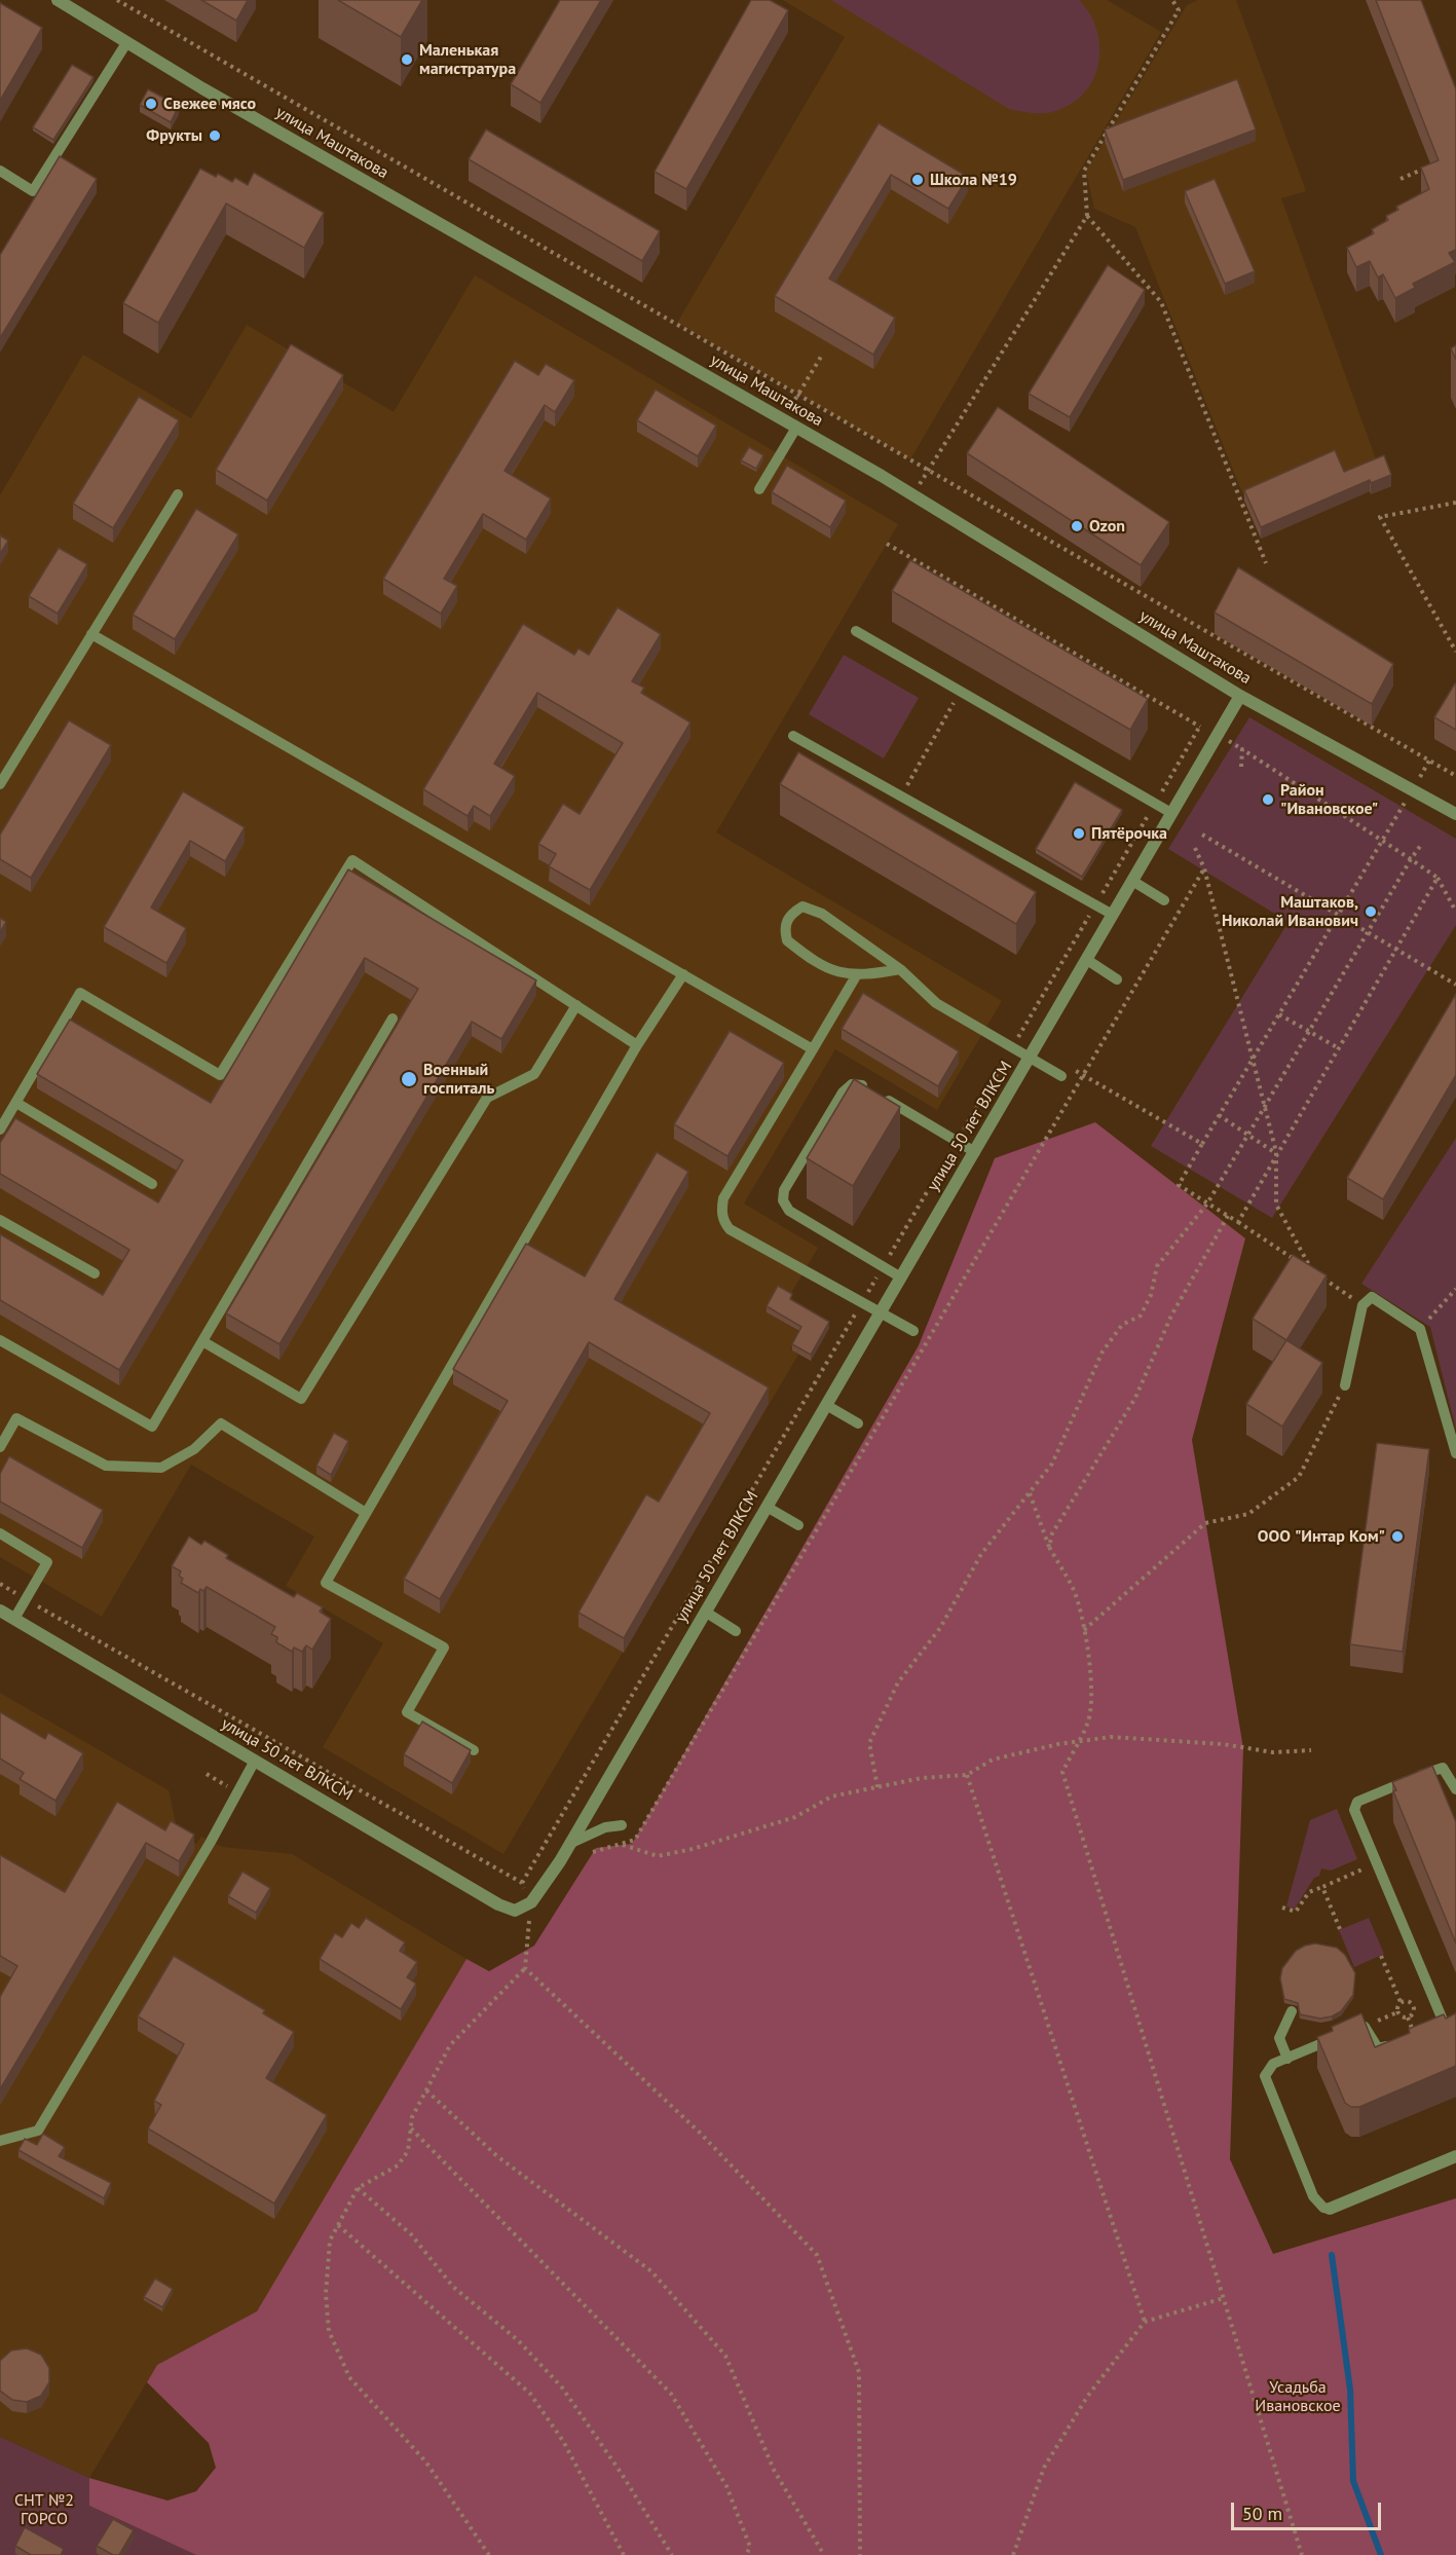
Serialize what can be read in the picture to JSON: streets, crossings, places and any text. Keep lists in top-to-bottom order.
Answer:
{
  "streets": {
    "street": ["улица Маштакова", "улица 50 лет ВЛКСМ"]
  },
  "crossings": [
    ["улица Маштакова", "улица 50 лет ВЛКСМ"]
  ],
  "parks": ["Усадьба Ивановское", "СНТ №2 ГОРСО"],
  "places": [
    "Маленькая магистратура",
    "Свежее мясо",
    "Фрукты",
    "Школа №19",
    "Ozon",
    "Район \"Ивановское\"",
    "Пятёрочка",
    "Маштаков, Николай Иванович",
    "Военный госпиталь",
    "ООО \"Интар Ком\""
  ],
  "scale_bar": "50 m"
}
